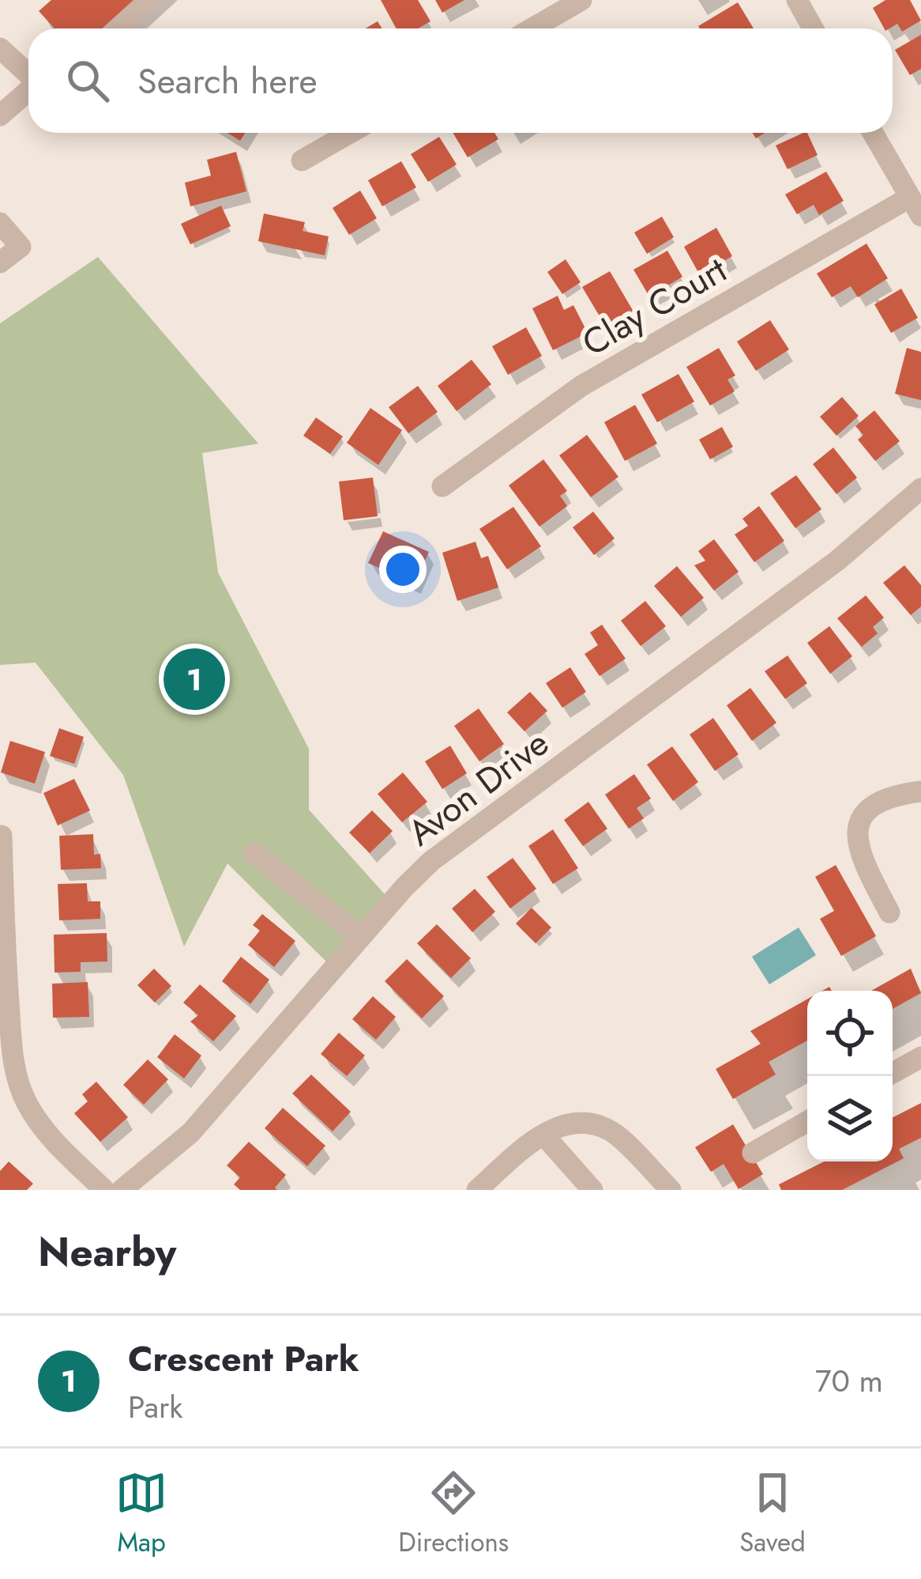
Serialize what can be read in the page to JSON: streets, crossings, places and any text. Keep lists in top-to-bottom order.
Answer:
{
  "streets": {
    "street": ["Clay Court", "Avon Drive"]
  },
  "page": {
    "search": "Search here",
    "pins": "1",
    "heading": "Nearby",
    "list": [
      {
        "mark": "1",
        "name": "Crescent Park",
        "note": "Park",
        "value": "70 m"
      }
    ],
    "nav": ["Map", "Directions", "Saved"]
  }
}
